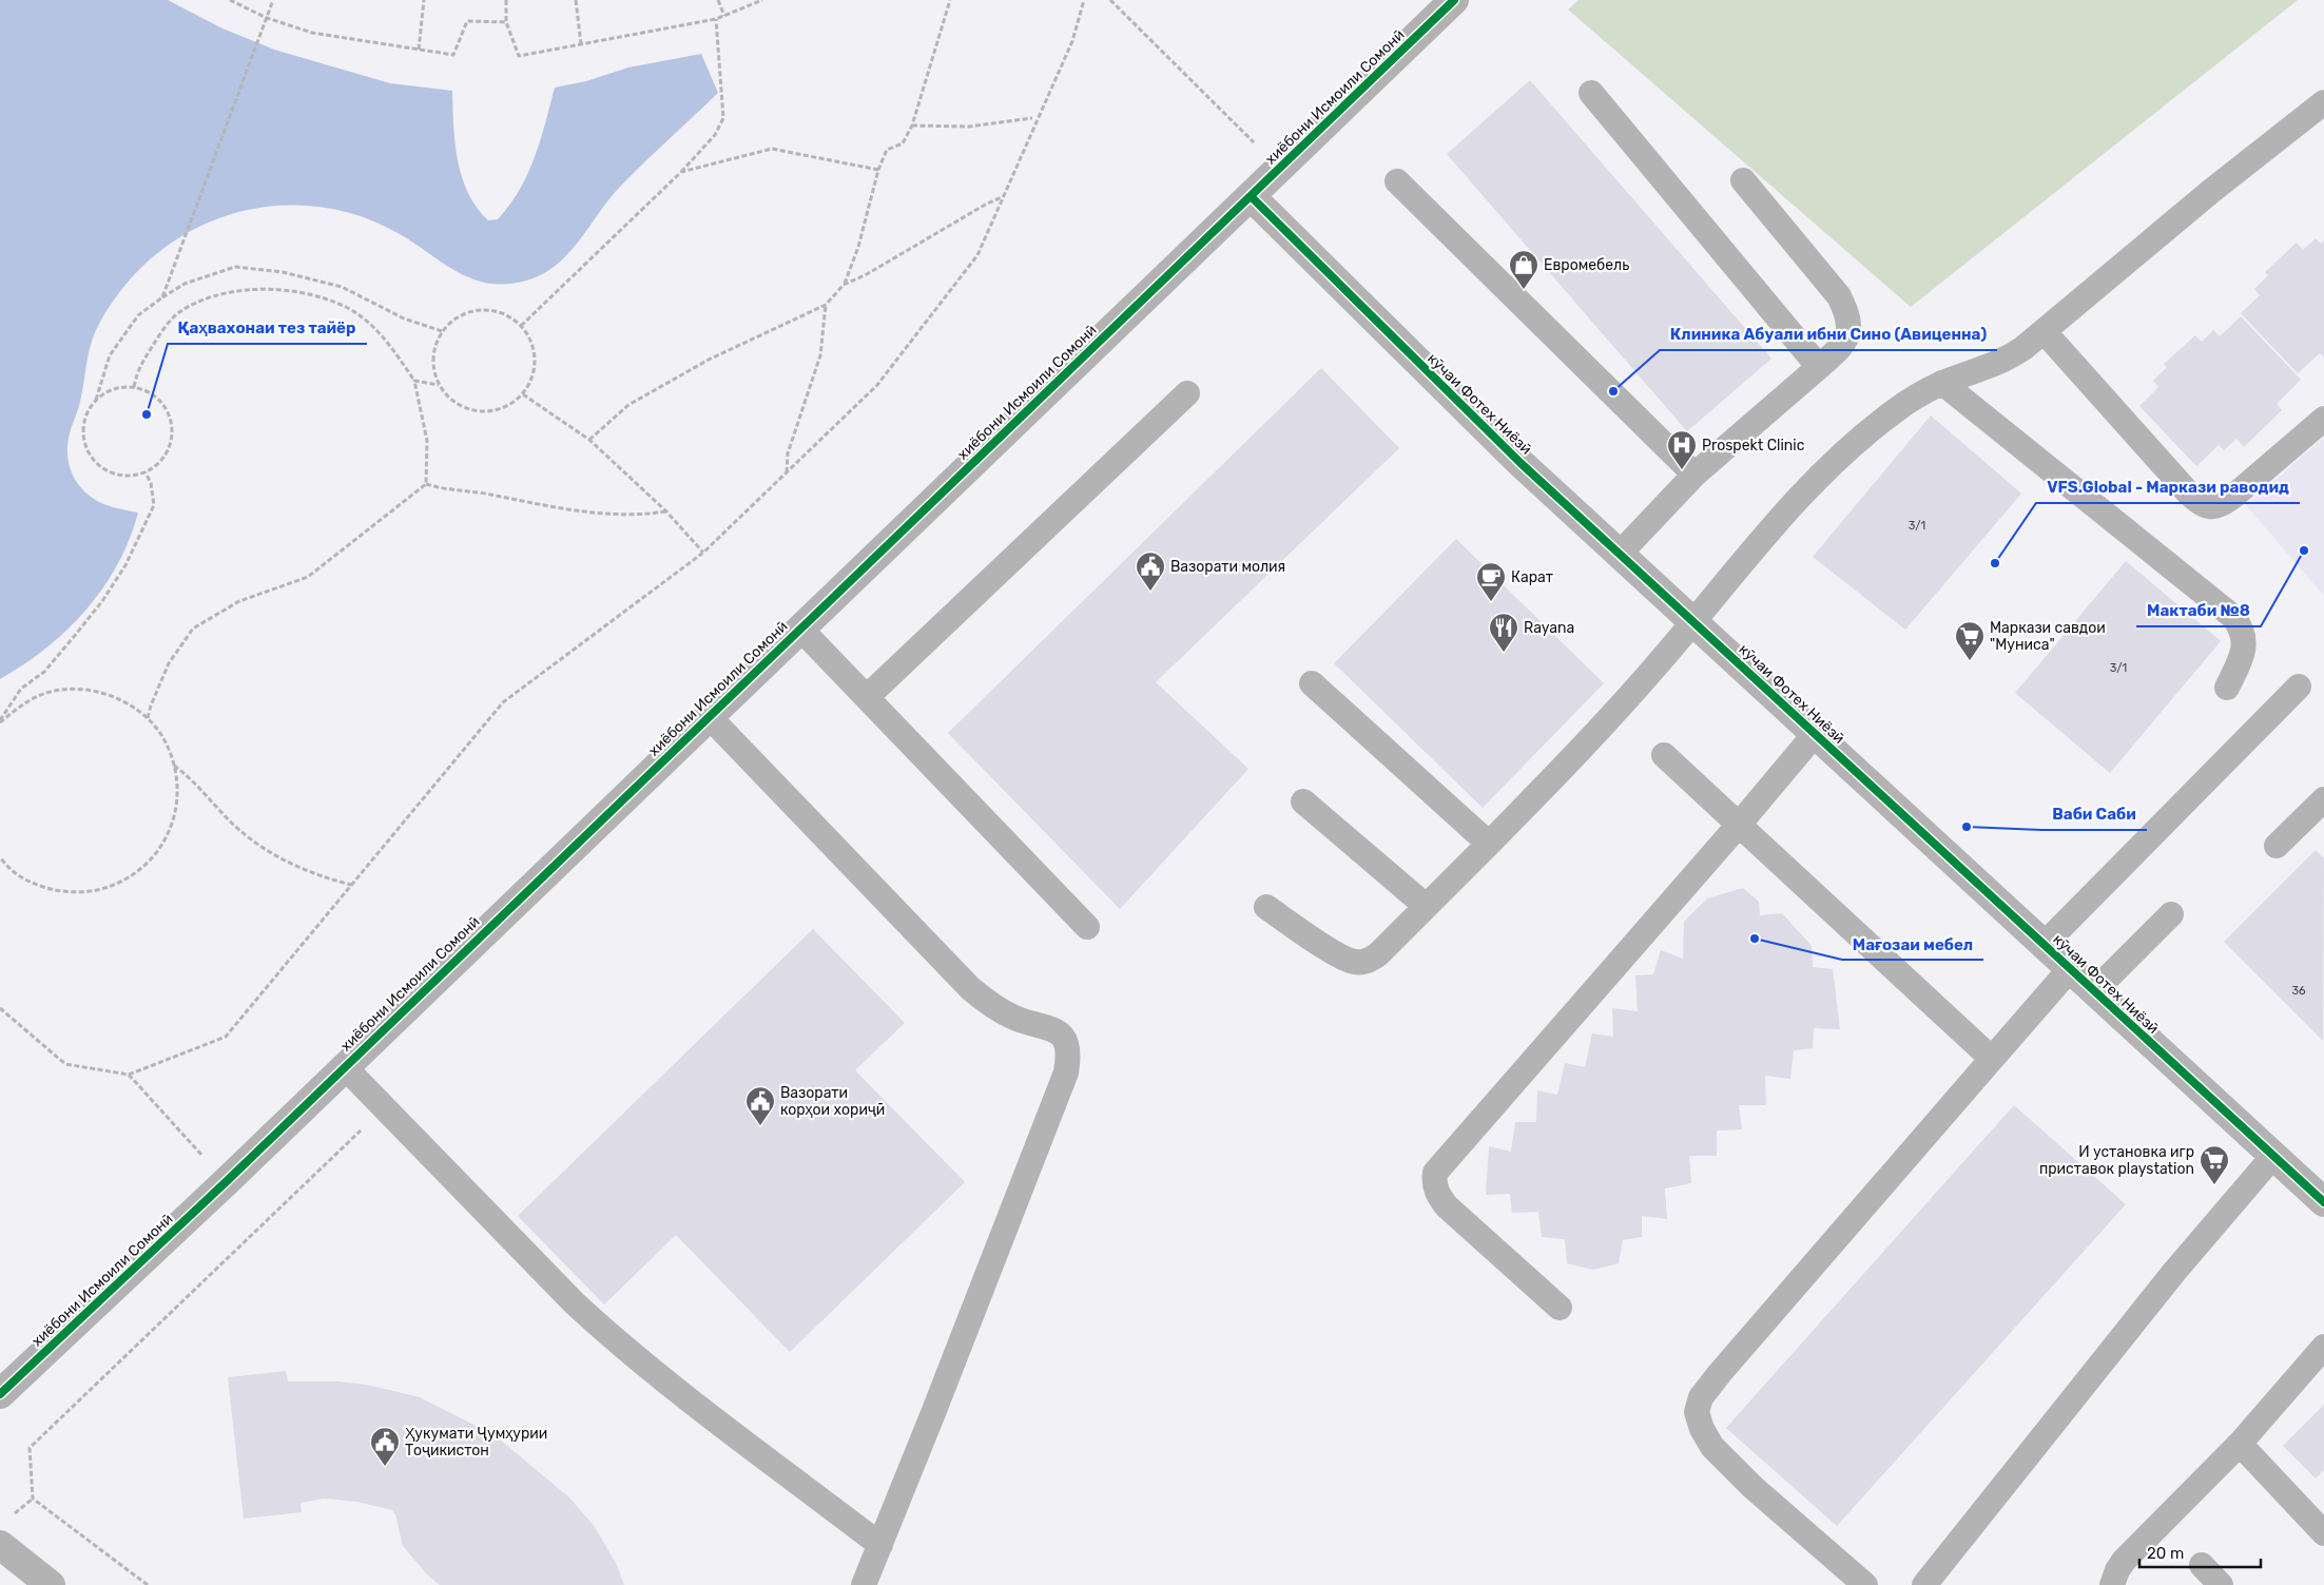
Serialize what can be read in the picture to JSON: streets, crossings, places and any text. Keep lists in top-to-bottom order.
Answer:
{
  "streets": {
    "street": ["хиёбони Исмоили Сомонӣ", "кӯчаи Фотех Ниёзӣ"]
  },
  "crossings": [
    ["хиёбони Исмоили Сомонӣ", "кӯчаи Фотех Ниёзӣ"]
  ],
  "places": {
    "shop": ["Евромебель"],
    "other": [
      "Клиника Абуали ибни Сино (Авиценна)",
      "Қаҳвахонаи тез тайёр",
      "Мактаби №8",
      "VFS.Global - Маркази раводид",
      "Ваби Саби",
      "Мағозаи мебел"
    ],
    "hospital": ["Prospekt Clinic"],
    "public building": ["Вазорати молия", "Вазорати корҳои хориҷӣ", "Ҳукумати Ҷумҳурии Тоҷикистон"],
    "cafe": ["Карат"],
    "restaurant": ["Rayana"],
    "supermarket": ["Маркази савдои \"Муниса\"", "И установка игр приставок playstation"]
  },
  "house_numbers": ["3/1", "3/1", "36"],
  "scale_bar": "20 m"
}
